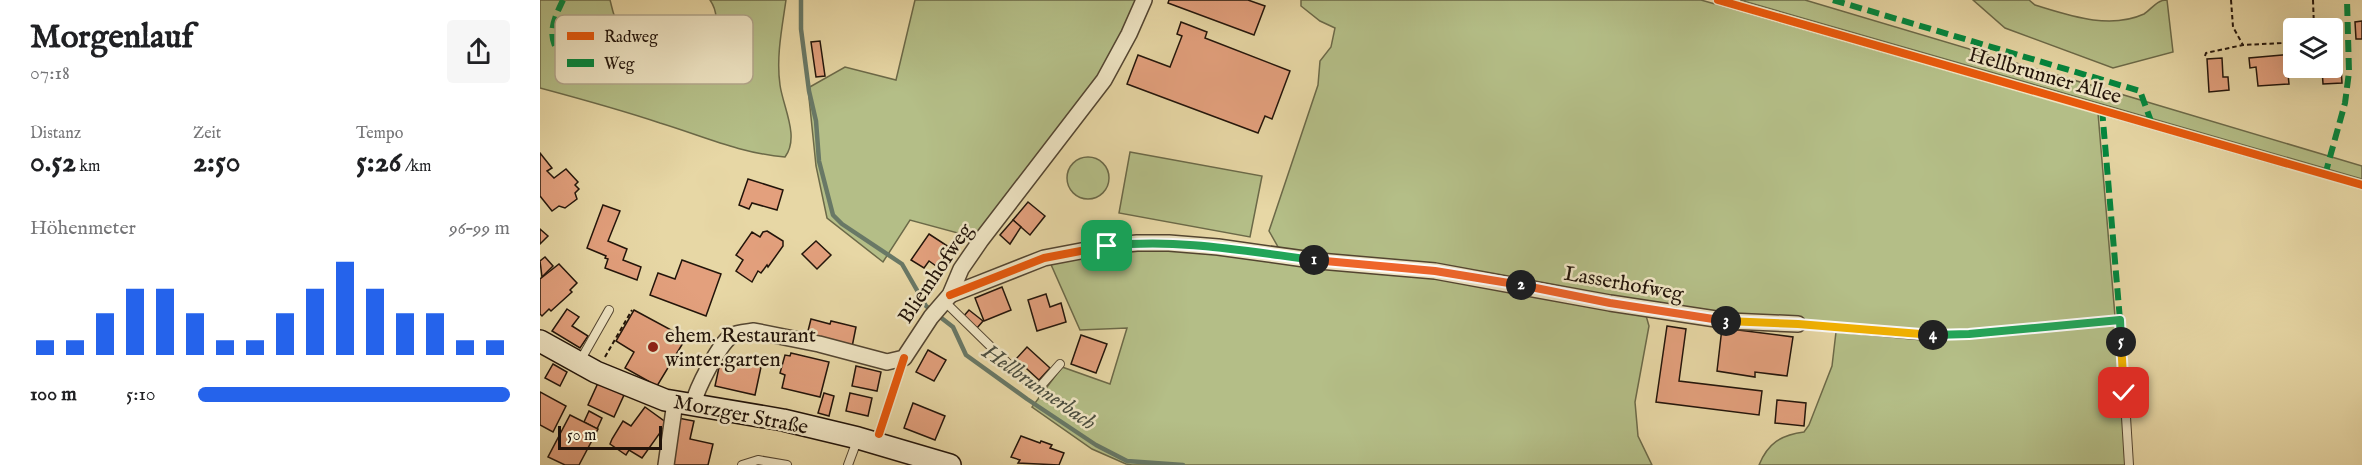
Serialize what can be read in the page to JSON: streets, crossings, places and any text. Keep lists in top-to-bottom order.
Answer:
{
  "streets": {
    "street": ["Bliemhofweg", "Lasserhofweg", "Morzger Straße"],
    "lane": ["Hellbrunner Allee"]
  },
  "crossings": [
    ["Bliemhofweg", "Lasserhofweg"]
  ],
  "water": ["Hellbrunnerbach"],
  "places": ["ehem. Restaurant winter.garten"],
  "legend": ["Radweg", "Weg"],
  "scale_bar": "50 m",
  "page": {
    "heading": ["Morgenlauf", "07:18"],
    "stats": [
      ["Distanz", "0.52 km"],
      ["Zeit", "2:50"],
      ["Tempo", "5:26 /km"]
    ],
    "chart": ["Höhenmeter", "96–99 m"],
    "pins": [
      "1",
      "2",
      "3",
      "4",
      "5"
    ],
    "list": [
      {
        "name": "100 m",
        "note": "5:10"
      }
    ],
    "scale": "50 m"
  }
}
